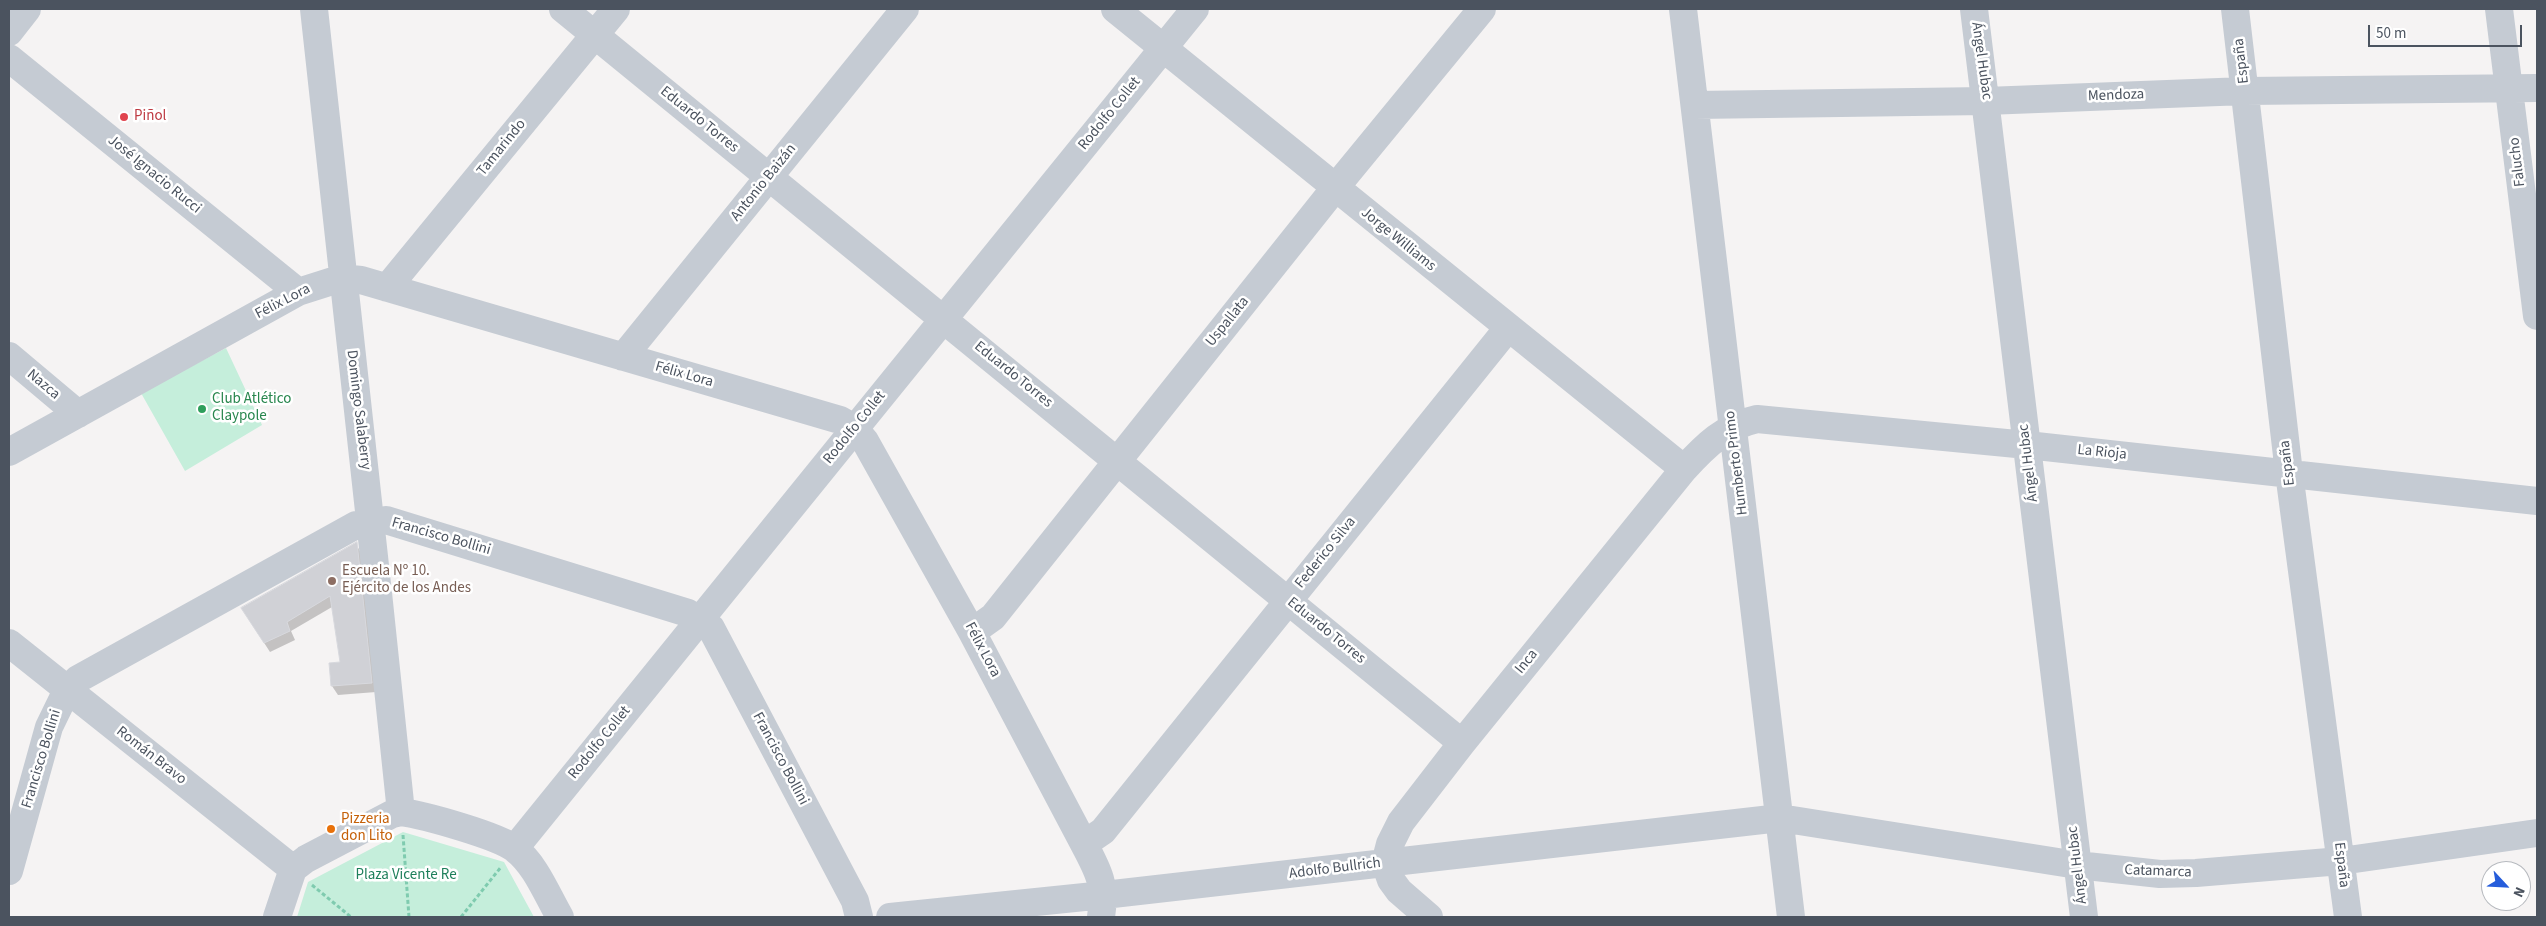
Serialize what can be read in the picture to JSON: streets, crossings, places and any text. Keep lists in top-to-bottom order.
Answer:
{
  "streets": {
    "street": [
      "Ángel Hubac",
      "España",
      "Mendoza",
      "Rodolfo Collet",
      "Eduardo Torres",
      "Tamarindo",
      "Falucho",
      "José Ignacio Rucci",
      "Antonio Baizán",
      "Jorge Williams",
      "Félix Lora",
      "Uspallata",
      "Nazca",
      "Domingo Salaberry",
      "La Rioja",
      "Humberto Primo",
      "Francisco Bollini",
      "Federico Silva",
      "Inca",
      "Román Bravo",
      "Adolfo Bullrich",
      "Catamarca"
    ]
  },
  "crossings": [
    ["Ángel Hubac", "Mendoza"],
    ["Ángel Hubac", "La Rioja"],
    ["Ángel Hubac", "Catamarca"],
    ["España", "Mendoza"],
    ["España", "La Rioja"],
    ["España", "Catamarca"],
    ["Mendoza", "Falucho"],
    ["Mendoza", "Humberto Primo"],
    ["Rodolfo Collet", "Eduardo Torres"],
    ["Rodolfo Collet", "Jorge Williams"],
    ["Rodolfo Collet", "Félix Lora"],
    ["Rodolfo Collet", "Francisco Bollini"],
    ["Eduardo Torres", "Tamarindo"],
    ["Eduardo Torres", "Antonio Baizán"],
    ["Eduardo Torres", "Uspallata"],
    ["Eduardo Torres", "Federico Silva"],
    ["Eduardo Torres", "Inca"],
    ["Tamarindo", "Félix Lora"],
    ["José Ignacio Rucci", "Félix Lora"],
    ["Antonio Baizán", "Félix Lora"],
    ["Jorge Williams", "Uspallata"],
    ["Jorge Williams", "La Rioja"],
    ["Jorge Williams", "Federico Silva"],
    ["Jorge Williams", "Inca"],
    ["Félix Lora", "Uspallata"],
    ["Félix Lora", "Nazca"],
    ["Félix Lora", "Domingo Salaberry"],
    ["Félix Lora", "Federico Silva"],
    ["Félix Lora", "Adolfo Bullrich"],
    ["Domingo Salaberry", "Francisco Bollini"],
    ["La Rioja", "Humberto Primo"],
    ["La Rioja", "Inca"],
    ["Humberto Primo", "Adolfo Bullrich"],
    ["Humberto Primo", "Catamarca"],
    ["Francisco Bollini", "Román Bravo"],
    ["Inca", "Adolfo Bullrich"],
    ["Adolfo Bullrich", "Catamarca"]
  ],
  "parks": ["Plaza Vicente Re"],
  "places": [
    "Piñol",
    "Club Atlético Claypole",
    "Escuela Nº 10. Ejército de los Andes",
    "Pizzeria don Lito"
  ],
  "scale_bar": "50 m",
  "north": "bottom right"
}
